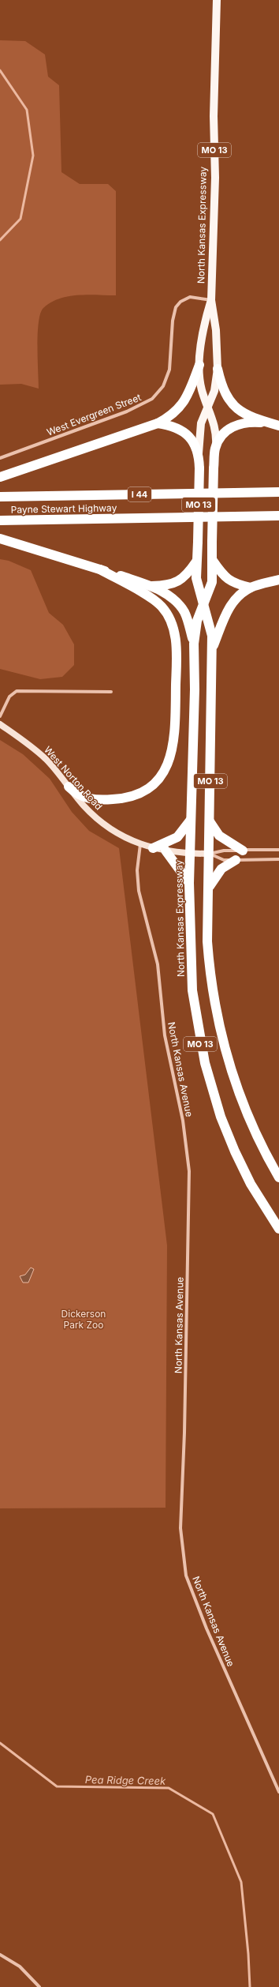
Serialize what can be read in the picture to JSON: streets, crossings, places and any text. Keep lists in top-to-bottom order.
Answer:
{
  "streets": {
    "highway": [
      "MO 13",
      "North Kansas Expressway",
      "I 44",
      "Payne Stewart Highway"
    ],
    "main road": ["West Norton Road"],
    "street": ["West Evergreen Street", "North Kansas Avenue"]
  },
  "crossings": [
    ["North Kansas Expressway", "West Evergreen Street"],
    ["North Kansas Expressway", "West Norton Road"],
    ["West Norton Road", "North Kansas Avenue"]
  ],
  "water": ["Pea Ridge Creek"],
  "parks": ["Dickerson Park Zoo"]
}
